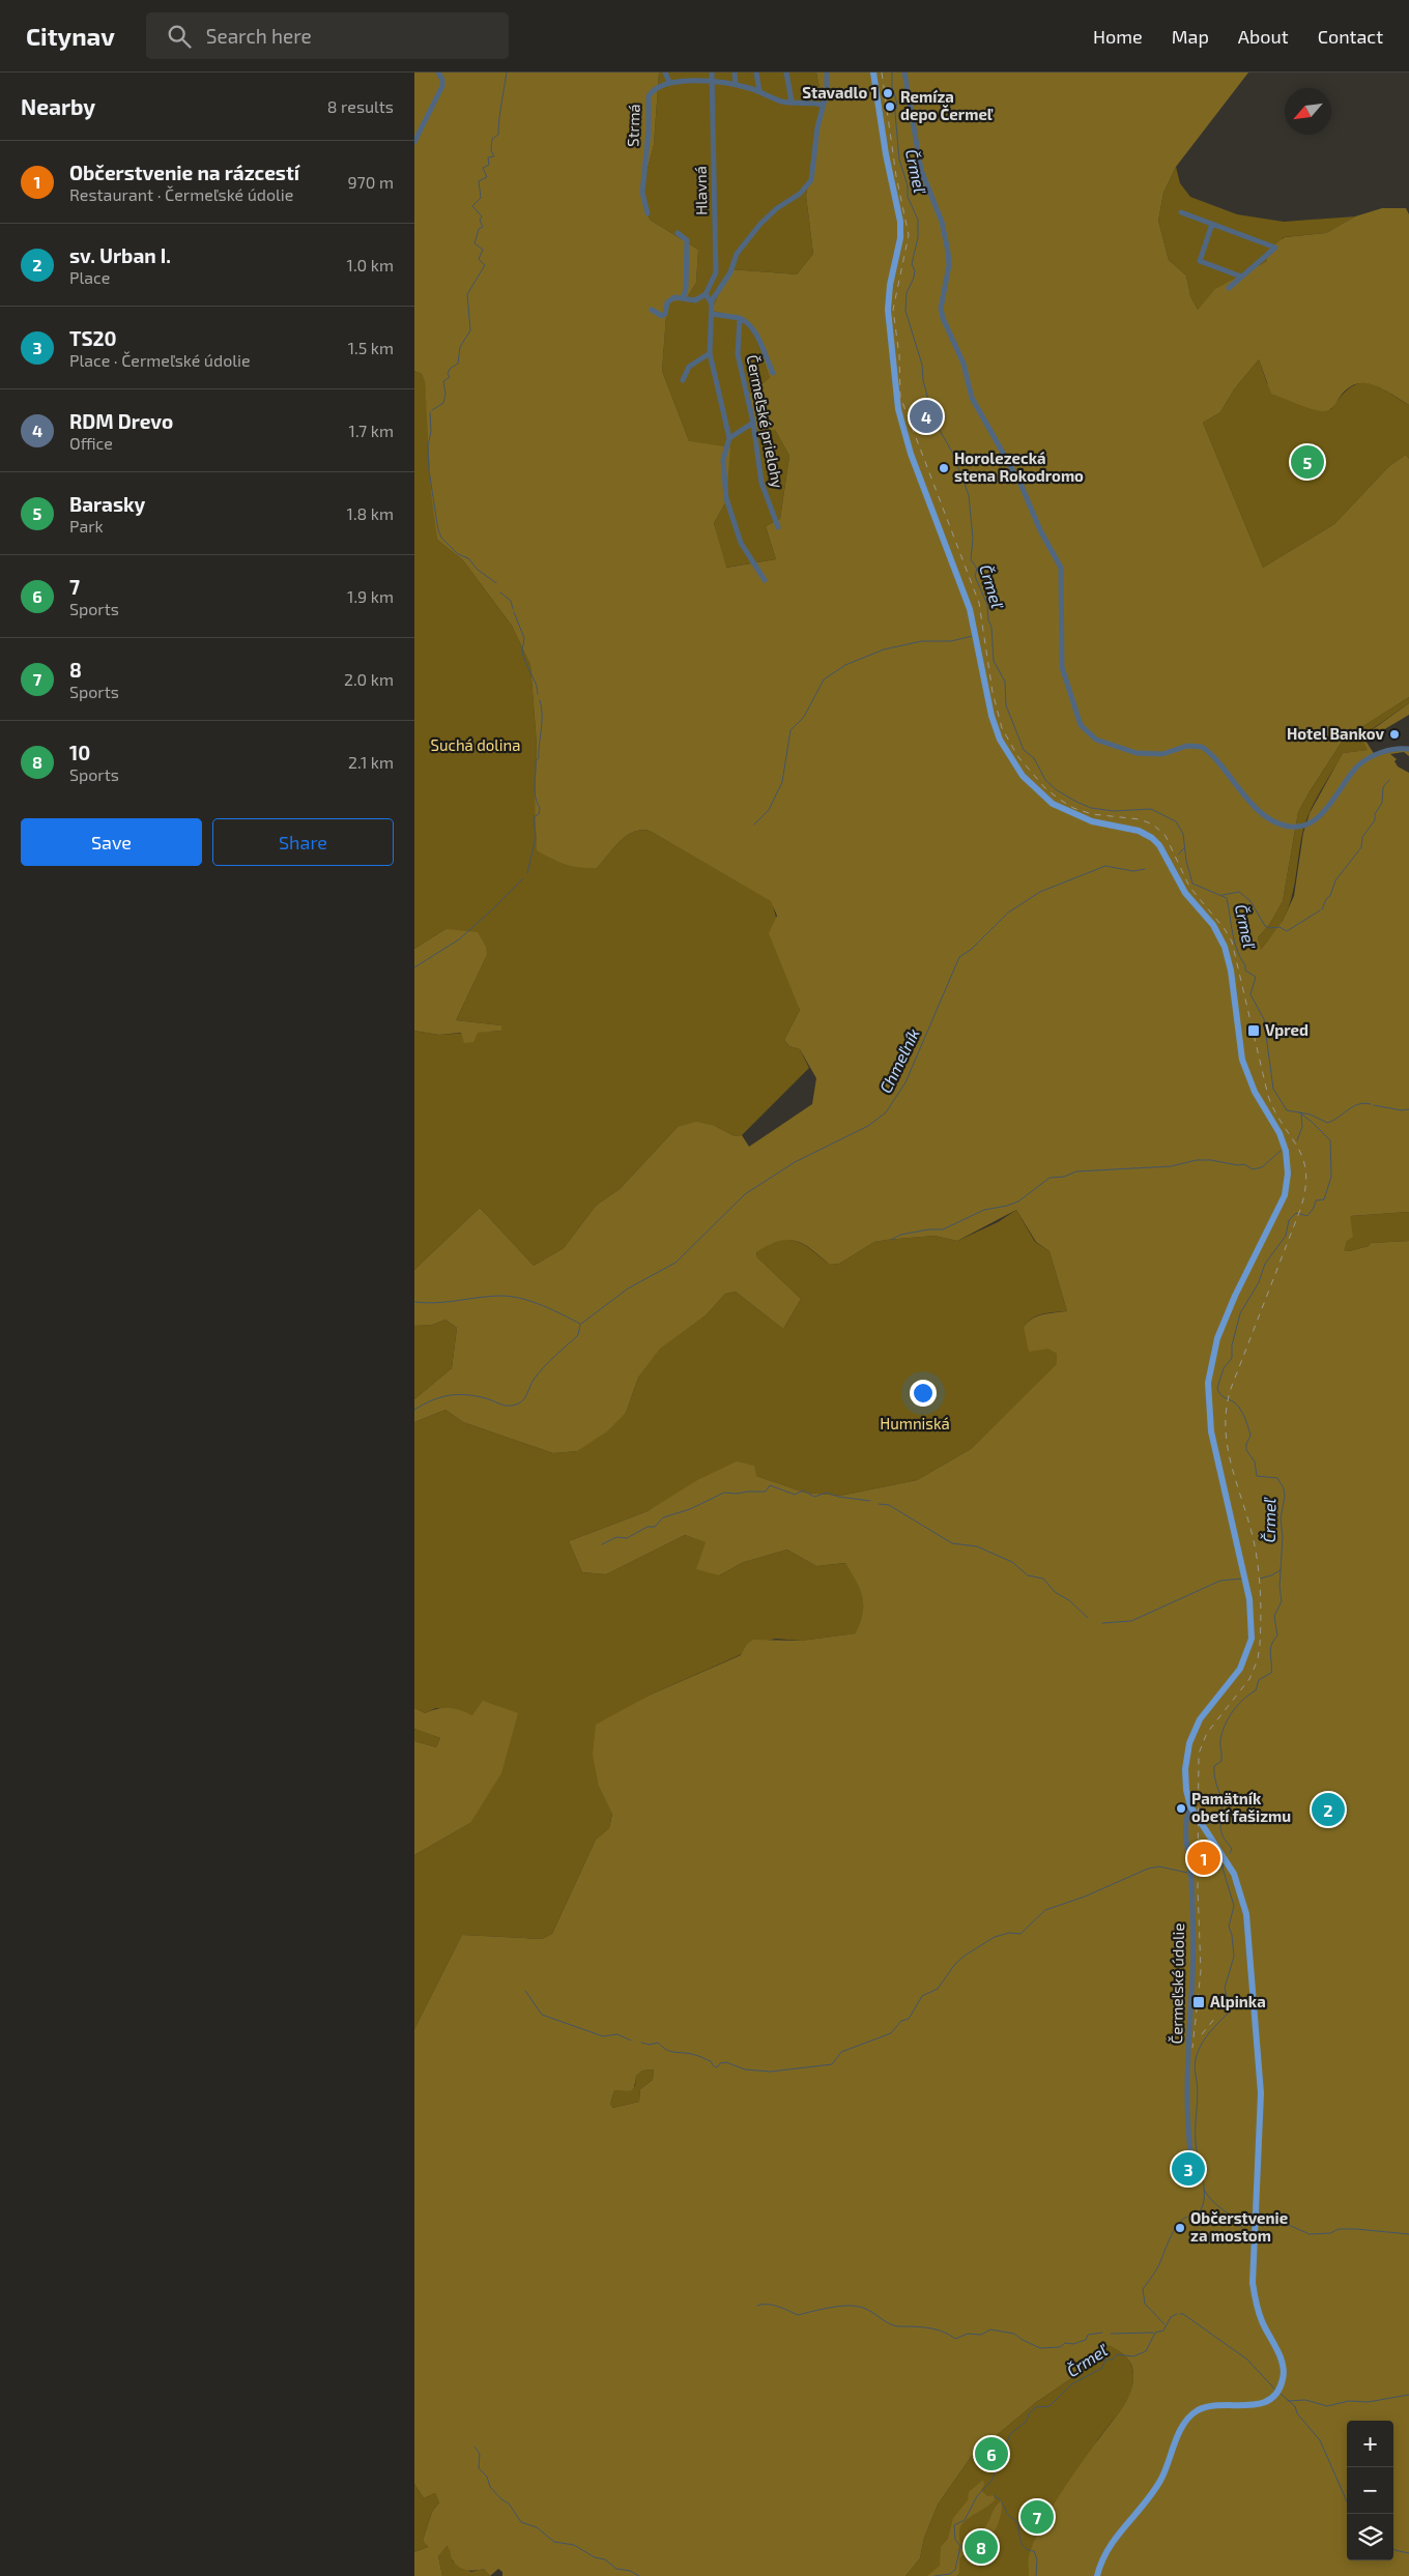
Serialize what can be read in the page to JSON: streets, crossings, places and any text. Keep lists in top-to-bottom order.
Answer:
{
  "streets": {
    "street": [
      "Strmá",
      "Hlavná",
      "Čermeľské prielohy",
      "Čermeľské údolie"
    ]
  },
  "crossings": [
    ["Strmá", "Hlavná"]
  ],
  "water": ["Črmeľ", "Chmeľník"],
  "parks": ["Suchá dolina", "Humniská"],
  "places": {
    "other": [
      "Stavadlo 1",
      "Remíza depo Čermeľ",
      "Horolezecká stena Rokodromo",
      "Hotel Bankov",
      "Pamätník obetí fašizmu",
      "Občerstvenie za mostom"
    ],
    "transit": ["Vpred", "Alpinka"]
  },
  "north": "bottom left",
  "page": {
    "header": "Citynav",
    "search": "Search here",
    "nav": [
      "Home",
      "Map",
      "About",
      "Contact"
    ],
    "heading": ["Nearby", "8 results"],
    "list": [
      {
        "mark": "1",
        "name": "Občerstvenie na rázcestí",
        "note": "Restaurant · Čermeľské údolie",
        "value": "970 m"
      },
      {
        "mark": "2",
        "name": "sv. Urban I.",
        "note": "Place",
        "value": "1.0 km"
      },
      {
        "mark": "3",
        "name": "TS20",
        "note": "Place · Čermeľské údolie",
        "value": "1.5 km"
      },
      {
        "mark": "4",
        "name": "RDM Drevo",
        "note": "Office",
        "value": "1.7 km"
      },
      {
        "mark": "5",
        "name": "Barasky",
        "note": "Park",
        "value": "1.8 km"
      },
      {
        "mark": "6",
        "name": "7",
        "note": "Sports",
        "value": "1.9 km"
      },
      {
        "mark": "7",
        "name": "8",
        "note": "Sports",
        "value": "2.0 km"
      },
      {
        "mark": "8",
        "name": "10",
        "note": "Sports",
        "value": "2.1 km"
      }
    ],
    "pins": [
      "4",
      "5",
      "2",
      "1",
      "3",
      "6",
      "7",
      "8"
    ],
    "buttons": ["Save", "Share"],
    "map_buttons": ["+", "−"]
  }
}
